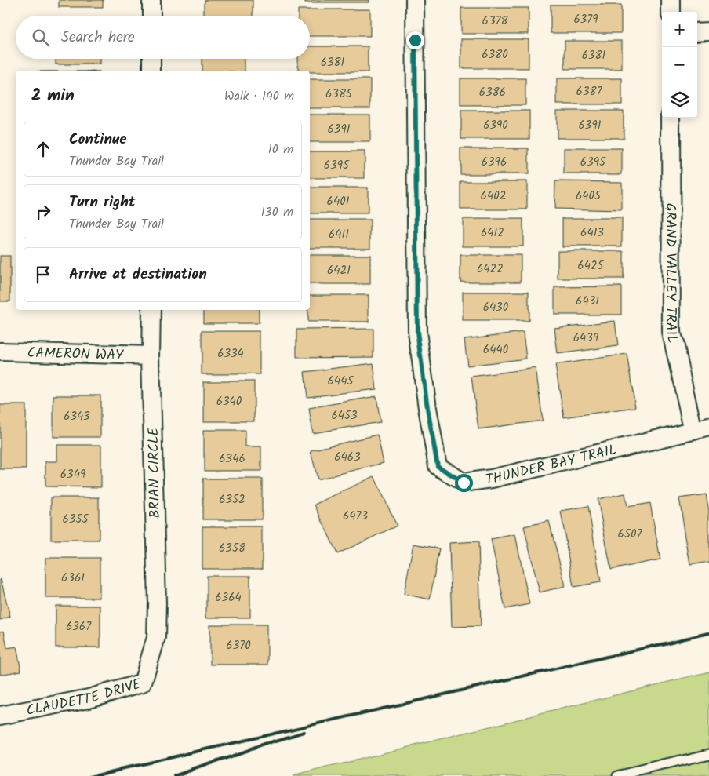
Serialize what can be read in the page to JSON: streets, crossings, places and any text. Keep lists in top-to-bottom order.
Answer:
{
  "streets": {
    "street": [
      "GRAND VALLEY TRAIL",
      "CAMERON WAY",
      "THUNDER BAY TRAIL",
      "BRIAN CIRCLE",
      "CLAUDETTE DRIVE"
    ]
  },
  "crossings": [
    ["GRAND VALLEY TRAIL", "THUNDER BAY TRAIL"],
    ["CAMERON WAY", "BRIAN CIRCLE"],
    ["BRIAN CIRCLE", "CLAUDETTE DRIVE"]
  ],
  "house_numbers": [
    "6379",
    "6378",
    "6380",
    "6381",
    "6381",
    "6387",
    "6386",
    "6385",
    "6390",
    "6391",
    "6391",
    "6396",
    "6395",
    "6395",
    "6402",
    "6405",
    "6401",
    "6412",
    "6413",
    "6411",
    "6425",
    "6422",
    "6421",
    "6431",
    "6430",
    "6439",
    "6440",
    "6334",
    "6445",
    "6340",
    "6453",
    "6343",
    "6463",
    "6346",
    "6349",
    "6352",
    "6473",
    "6355",
    "6507",
    "6358",
    "6361",
    "6364",
    "6367",
    "6370"
  ],
  "page": {
    "map_buttons": ["+", "−"],
    "search": "Search here",
    "heading": ["2 min", "Walk · 140 m"],
    "list": [
      ["Continue", "Thunder Bay Trail", "10 m"],
      ["Turn right", "Thunder Bay Trail", "130 m"],
      "Arrive at destination"
    ]
  }
}
